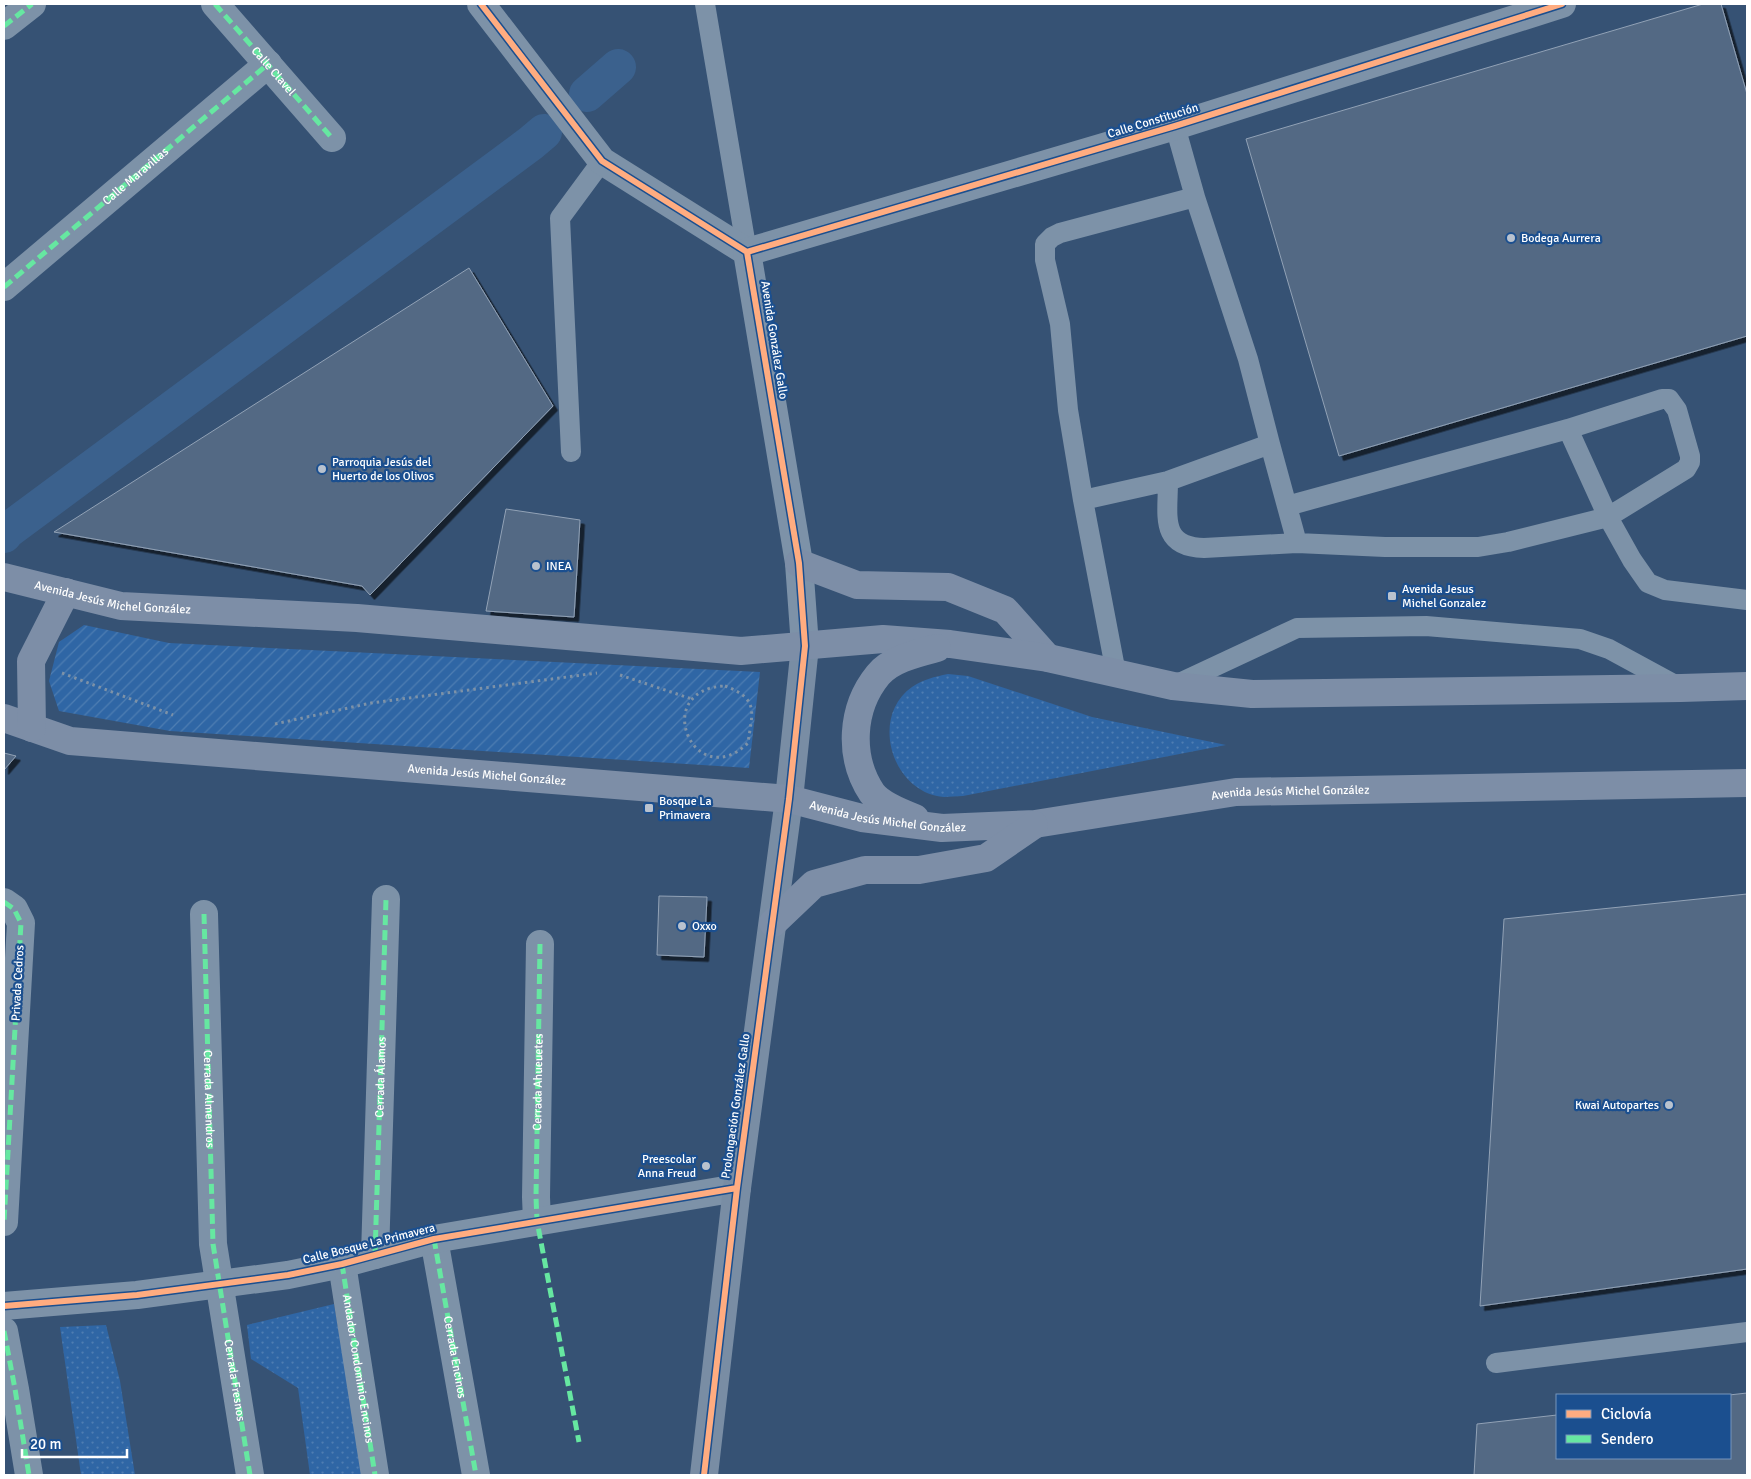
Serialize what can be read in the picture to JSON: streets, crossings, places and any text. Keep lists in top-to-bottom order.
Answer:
{
  "streets": {
    "main road": ["Avenida Jesús Michel González"],
    "street": [
      "Calle Clavel",
      "Calle Constitución",
      "Calle Maravillas",
      "Avenida González Gallo",
      "Privada Cedros",
      "Cerrada Álamos",
      "Cerrada Ahueuetes",
      "Cerrada Almendros",
      "Prolongación González Gallo",
      "Calle Bosque La Primavera",
      "Cerrada Encinos",
      "Andador Condominio Encinos",
      "Cerrada Fresnos"
    ]
  },
  "crossings": [
    ["Calle Clavel", "Calle Maravillas"],
    ["Calle Constitución", "Avenida González Gallo"],
    ["Avenida González Gallo", "Avenida Jesús Michel González"],
    ["Avenida González Gallo", "Prolongación González Gallo"],
    ["Avenida Jesús Michel González", "Prolongación González Gallo"],
    ["Cerrada Álamos", "Calle Bosque La Primavera"],
    ["Cerrada Ahueuetes", "Calle Bosque La Primavera"],
    ["Cerrada Almendros", "Calle Bosque La Primavera"],
    ["Cerrada Almendros", "Cerrada Fresnos"],
    ["Prolongación González Gallo", "Calle Bosque La Primavera"],
    ["Calle Bosque La Primavera", "Cerrada Encinos"],
    ["Calle Bosque La Primavera", "Andador Condominio Encinos"],
    ["Calle Bosque La Primavera", "Cerrada Fresnos"]
  ],
  "places": {
    "other": [
      "Bodega Aurrera",
      "Parroquia Jesús del Huerto de los Olivos",
      "INEA",
      "Oxxo",
      "Kwai Autopartes",
      "Preescolar Anna Freud"
    ],
    "transit": ["Avenida Jesus Michel Gonzalez", "Bosque La Primavera"]
  },
  "legend": ["Ciclovía", "Sendero"],
  "scale_bar": "20 m"
}
